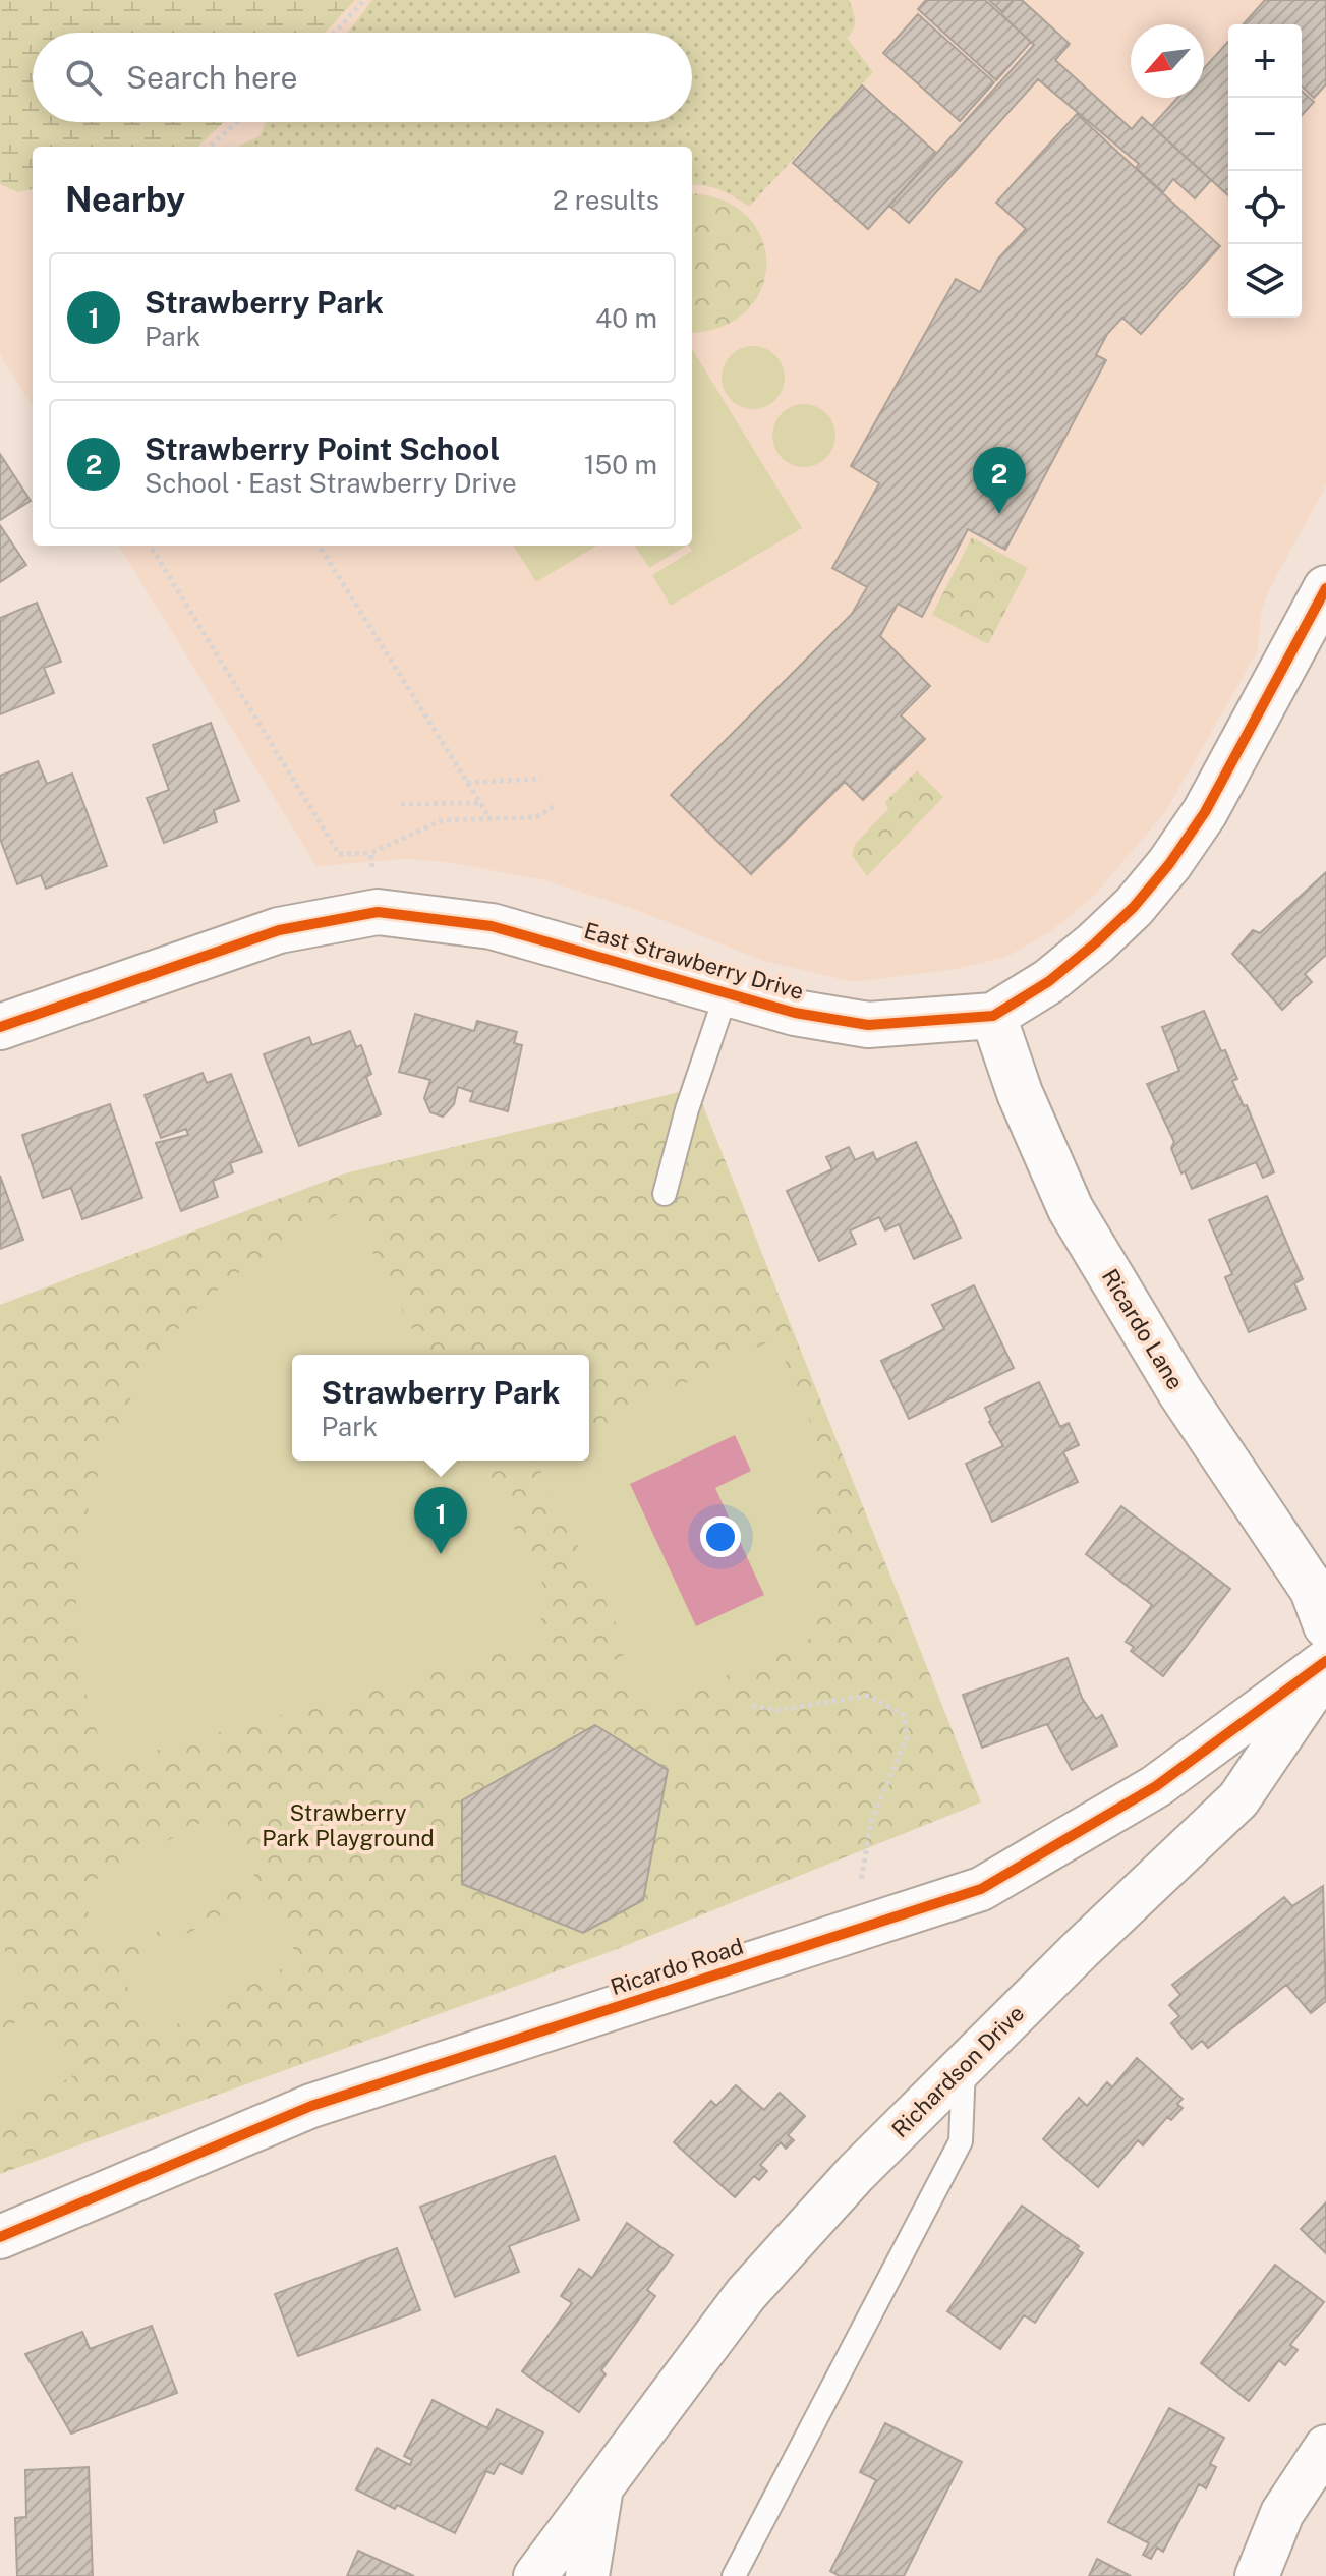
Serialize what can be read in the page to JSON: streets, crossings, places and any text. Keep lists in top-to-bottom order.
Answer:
{
  "streets": {
    "street": [
      "East Strawberry Drive",
      "Ricardo Lane",
      "Ricardo Road",
      "Richardson Drive"
    ]
  },
  "crossings": [
    ["East Strawberry Drive", "Ricardo Lane"]
  ],
  "parks": ["Strawberry Park Playground"],
  "north": "bottom left",
  "page": {
    "map_buttons": ["+", "−"],
    "search": "Search here",
    "heading": ["Nearby", "2 results"],
    "list": [
      {
        "mark": "1",
        "name": "Strawberry Park",
        "note": "Park",
        "value": "40 m"
      },
      {
        "mark": "2",
        "name": "Strawberry Point School",
        "note": "School · East Strawberry Drive",
        "value": "150 m"
      }
    ],
    "pins": ["2", "1"],
    "popup": ["Strawberry Park", "Park"]
  }
}
